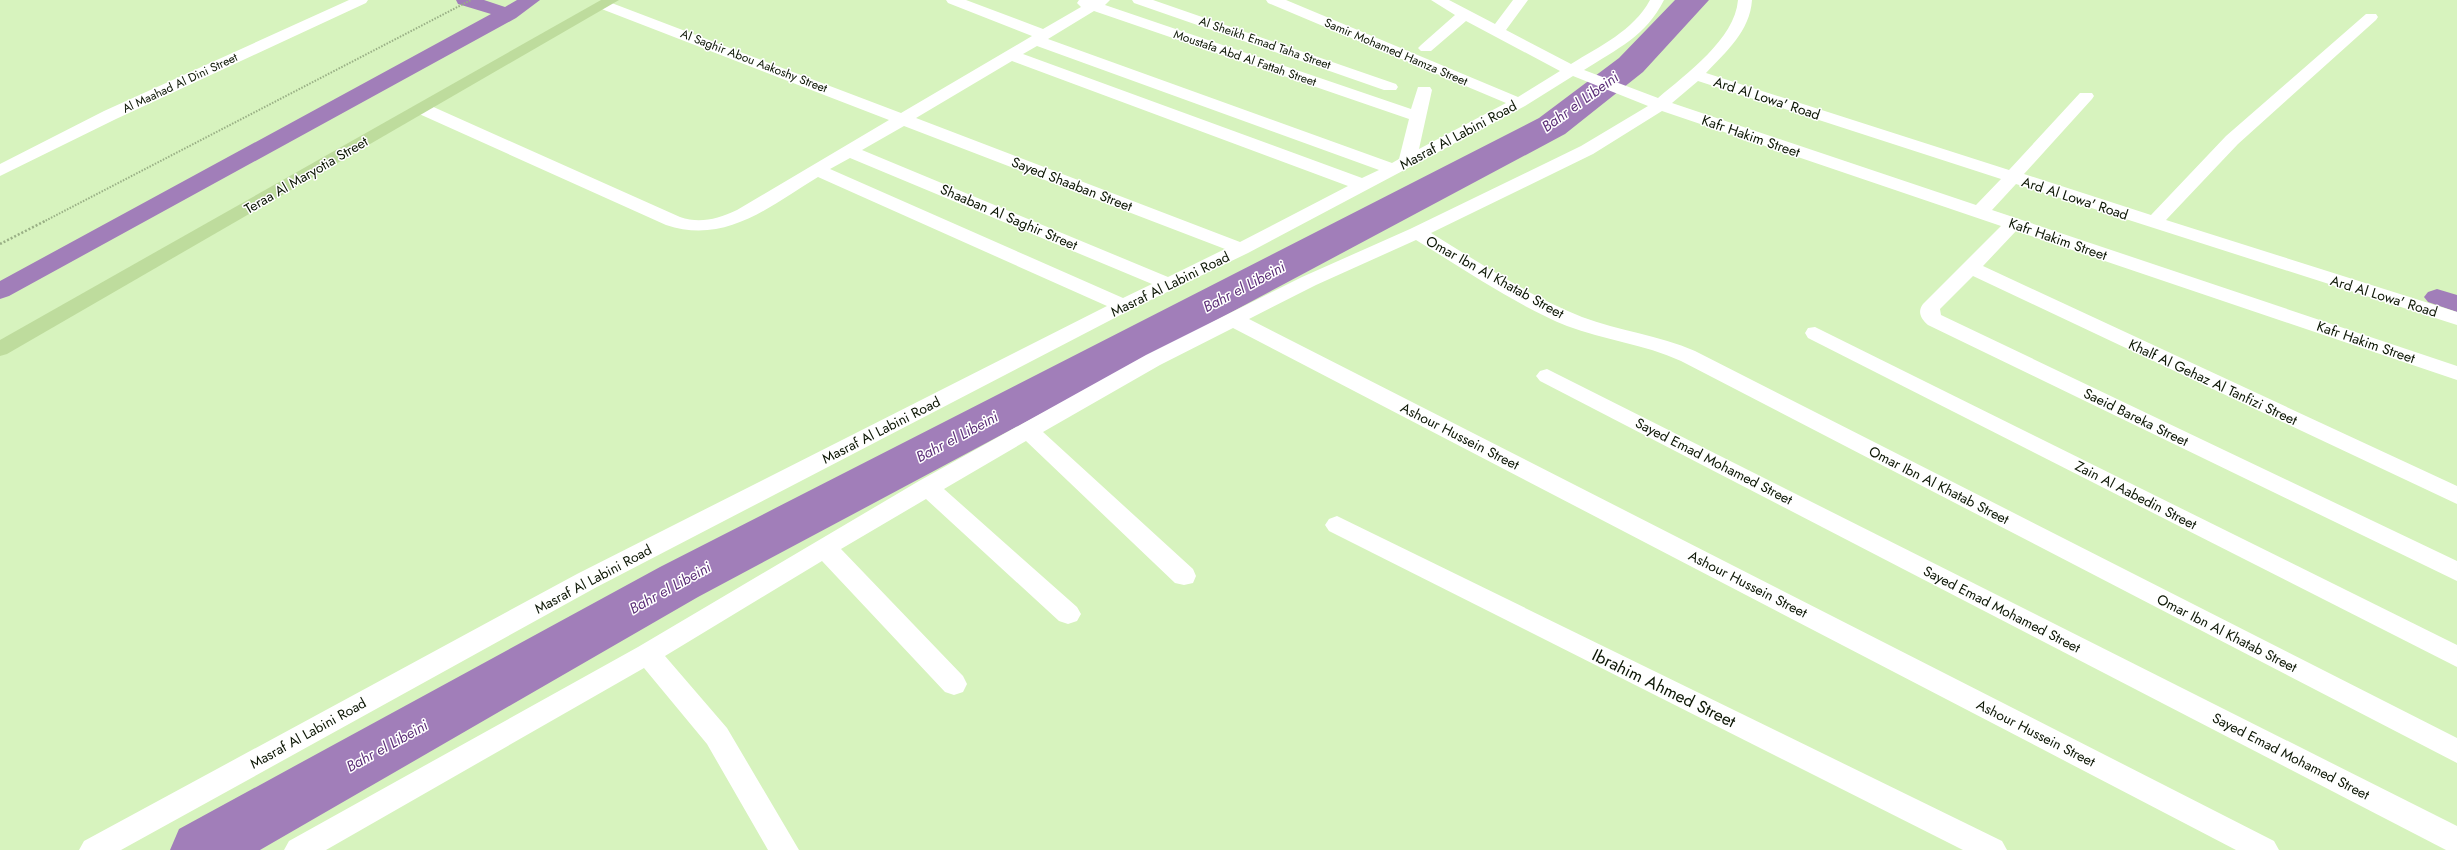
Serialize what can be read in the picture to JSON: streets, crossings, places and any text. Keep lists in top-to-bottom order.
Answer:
{
  "streets": {
    "main road": ["Teraa Al Maryotia Street"],
    "street": [
      "Al Sheikh Emad Taha Street",
      "Samir Mohamed Hamza Street",
      "Moustafa Abd Al Fattah Street",
      "Al Saghir Abou Aakoshy Street",
      "Al Maahad Al Dini Street",
      "Ard Al Lowa' Road",
      "Masraf Al Labini Road",
      "Kafr Hakim Street",
      "Sayed Shaaban Street",
      "Shaaban Al Saghir Street",
      "Omar Ibn Al Khatab Street",
      "Khalf Al Gehaz Al Tanfizi Street",
      "Saeid Bareka Street",
      "Ashour Hussein Street",
      "Sayed Emad Mohamed Street",
      "Zain Al Aabedin Street",
      "Ibrahim Ahmed Street"
    ]
  },
  "crossings": [
    ["Samir Mohamed Hamza Street", "Masraf Al Labini Road"],
    ["Al Saghir Abou Aakoshy Street", "Teraa Al Maryotia Street"],
    ["Al Saghir Abou Aakoshy Street", "Sayed Shaaban Street"],
    ["Masraf Al Labini Road", "Kafr Hakim Street"],
    ["Masraf Al Labini Road", "Sayed Shaaban Street"],
    ["Masraf Al Labini Road", "Shaaban Al Saghir Street"],
    ["Kafr Hakim Street", "Saeid Bareka Street"],
    ["Khalf Al Gehaz Al Tanfizi Street", "Saeid Bareka Street"]
  ],
  "water": ["Bahr el Libeini"]
}
